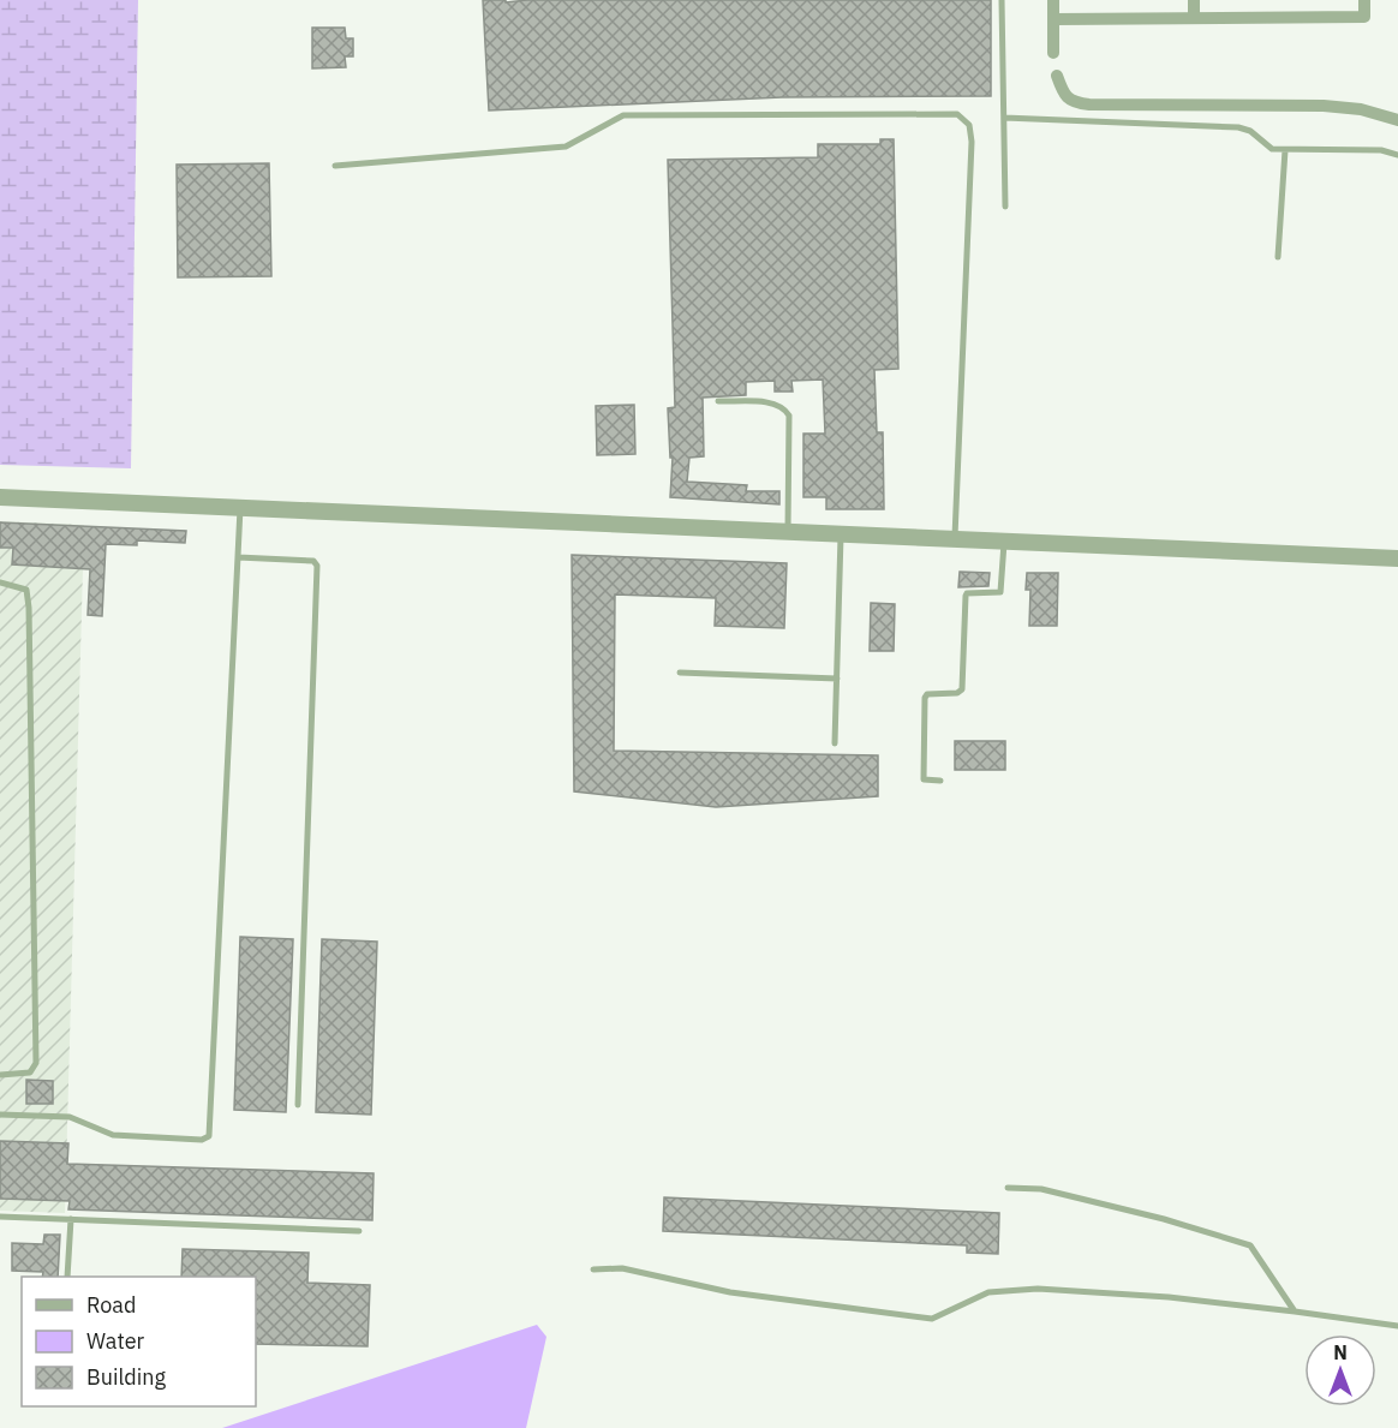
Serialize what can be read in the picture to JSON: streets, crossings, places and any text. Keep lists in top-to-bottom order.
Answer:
{
  "legend": ["Road", "Water", "Building"],
  "north": "top"
}
